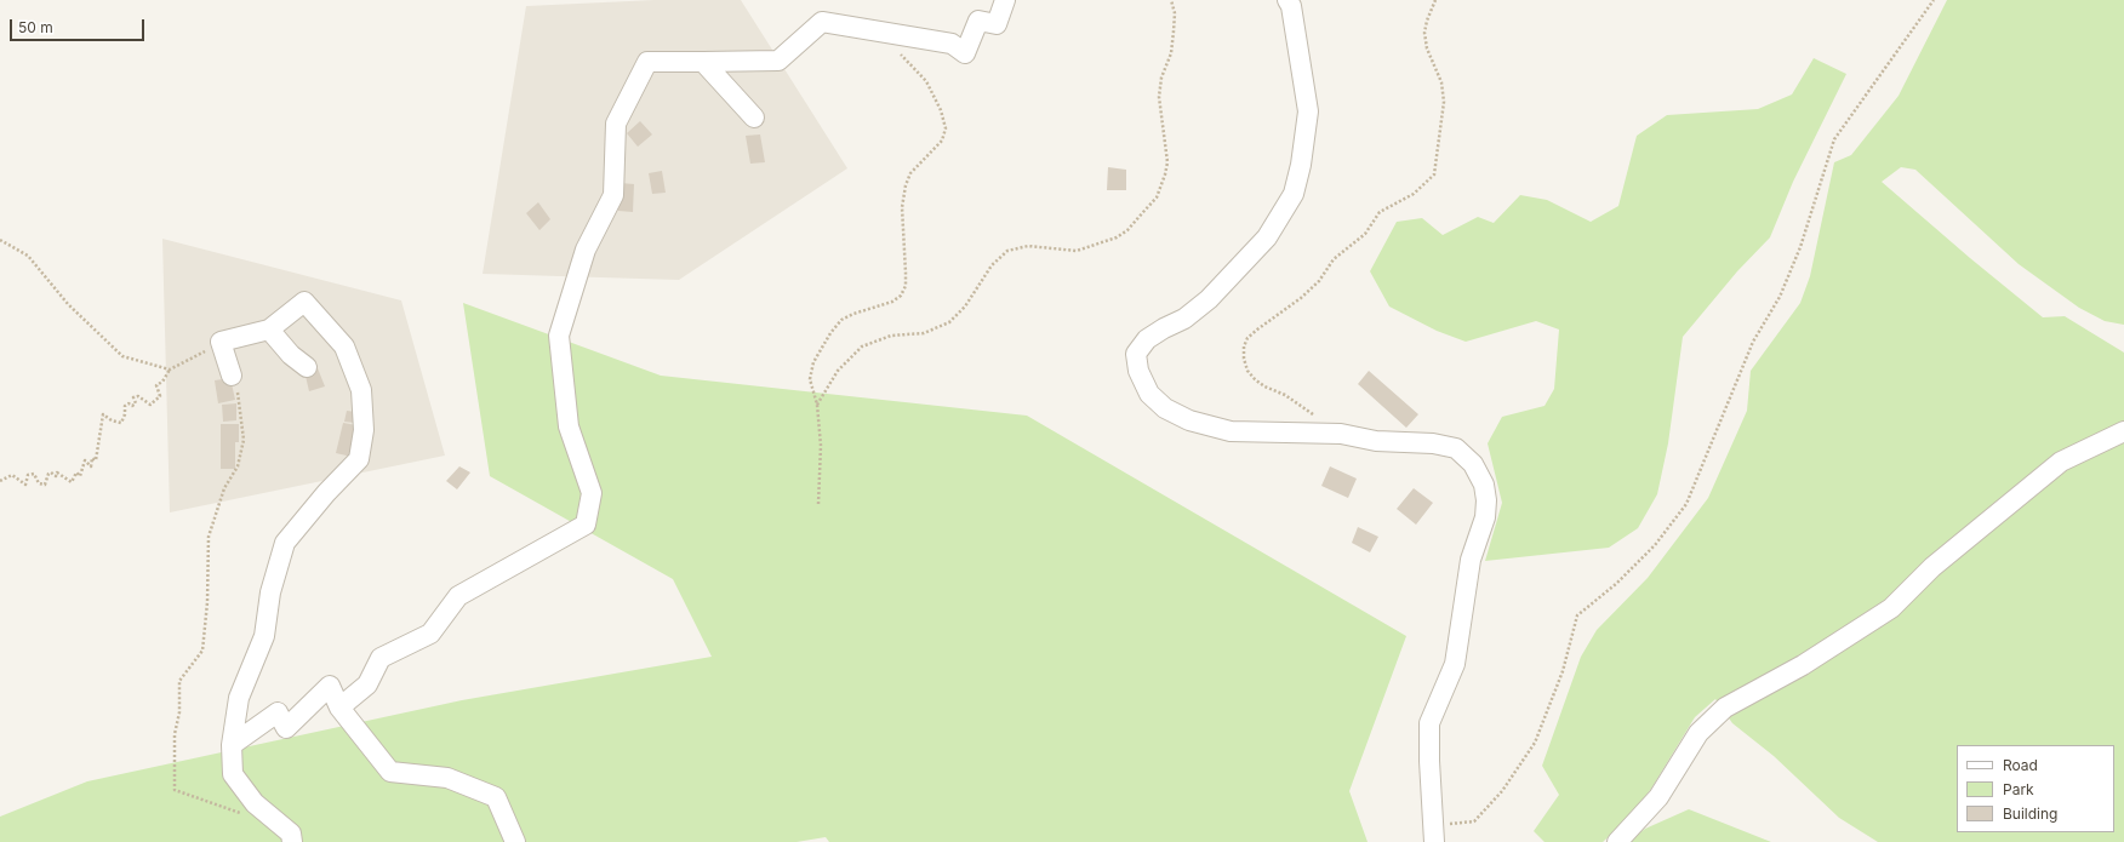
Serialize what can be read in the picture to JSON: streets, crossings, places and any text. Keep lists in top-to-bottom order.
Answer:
{
  "legend": ["Road", "Park", "Building"],
  "scale_bar": "50 m"
}
